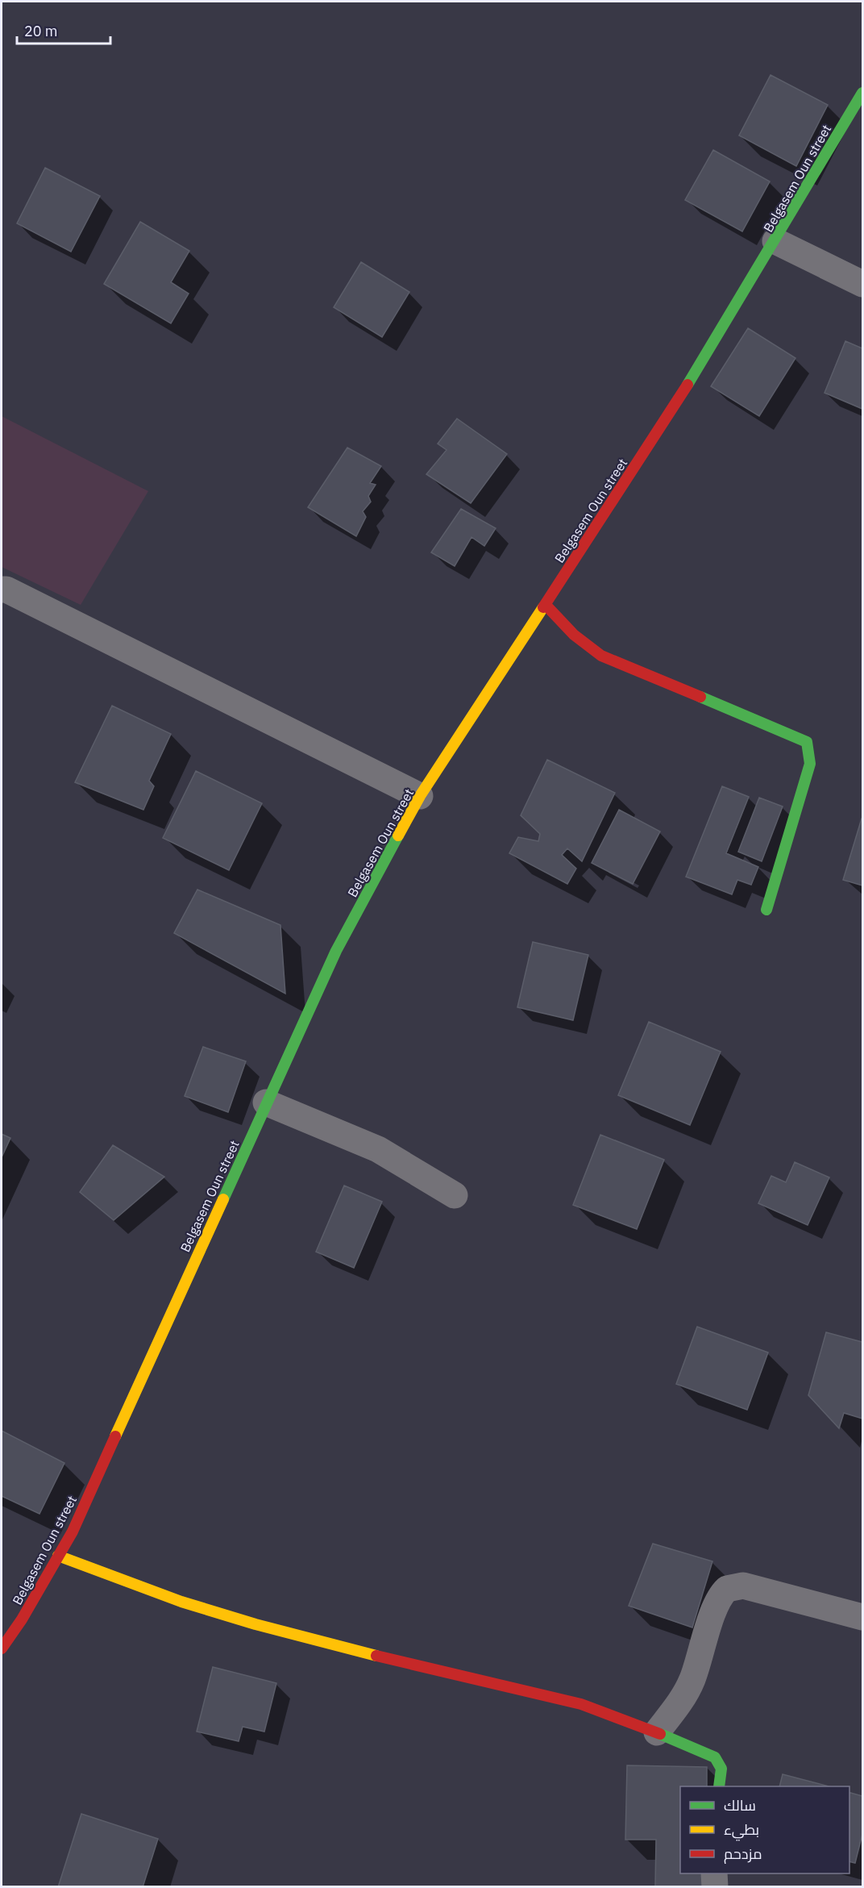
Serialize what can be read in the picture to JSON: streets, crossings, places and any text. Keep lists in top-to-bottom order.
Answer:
{
  "streets": {
    "street": ["Belgasem Oun street"]
  },
  "legend": ["سالك", "بطيء", "مزدحم"],
  "scale_bar": "20 m"
}
